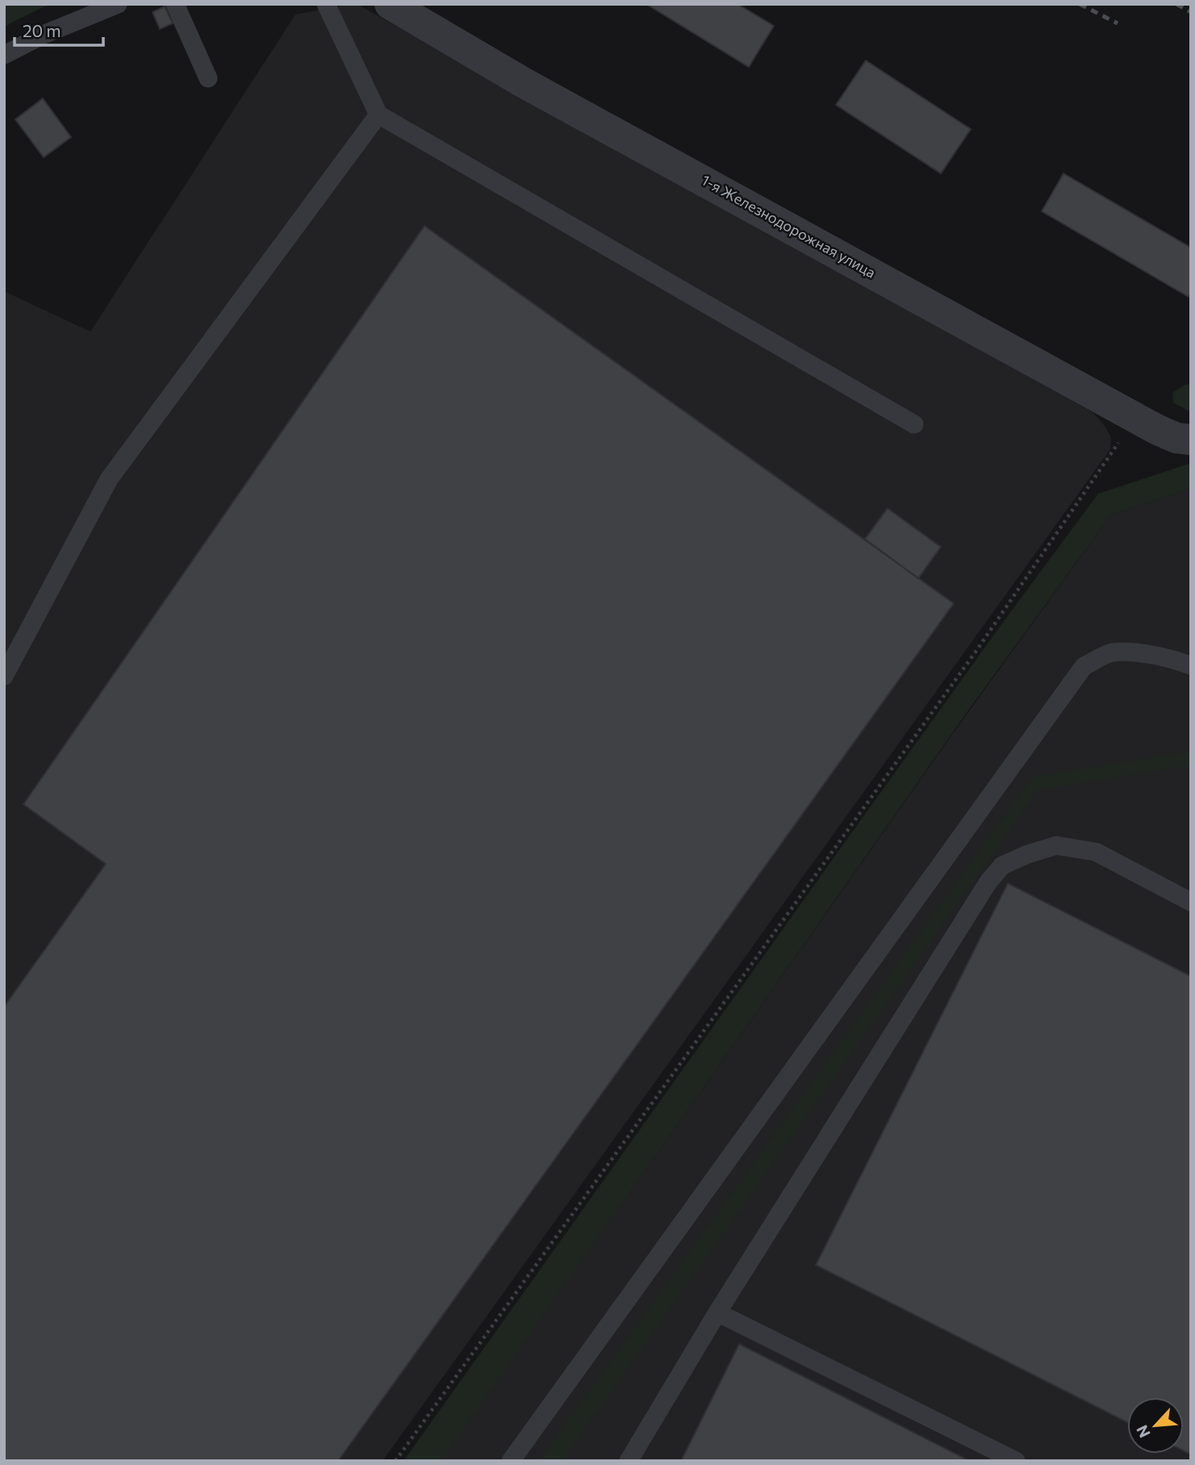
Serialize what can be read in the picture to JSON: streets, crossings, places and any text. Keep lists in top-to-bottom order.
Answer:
{
  "streets": {
    "street": ["1-я Железнодорожная улица"]
  },
  "scale_bar": "20 m",
  "north": "bottom left"
}
